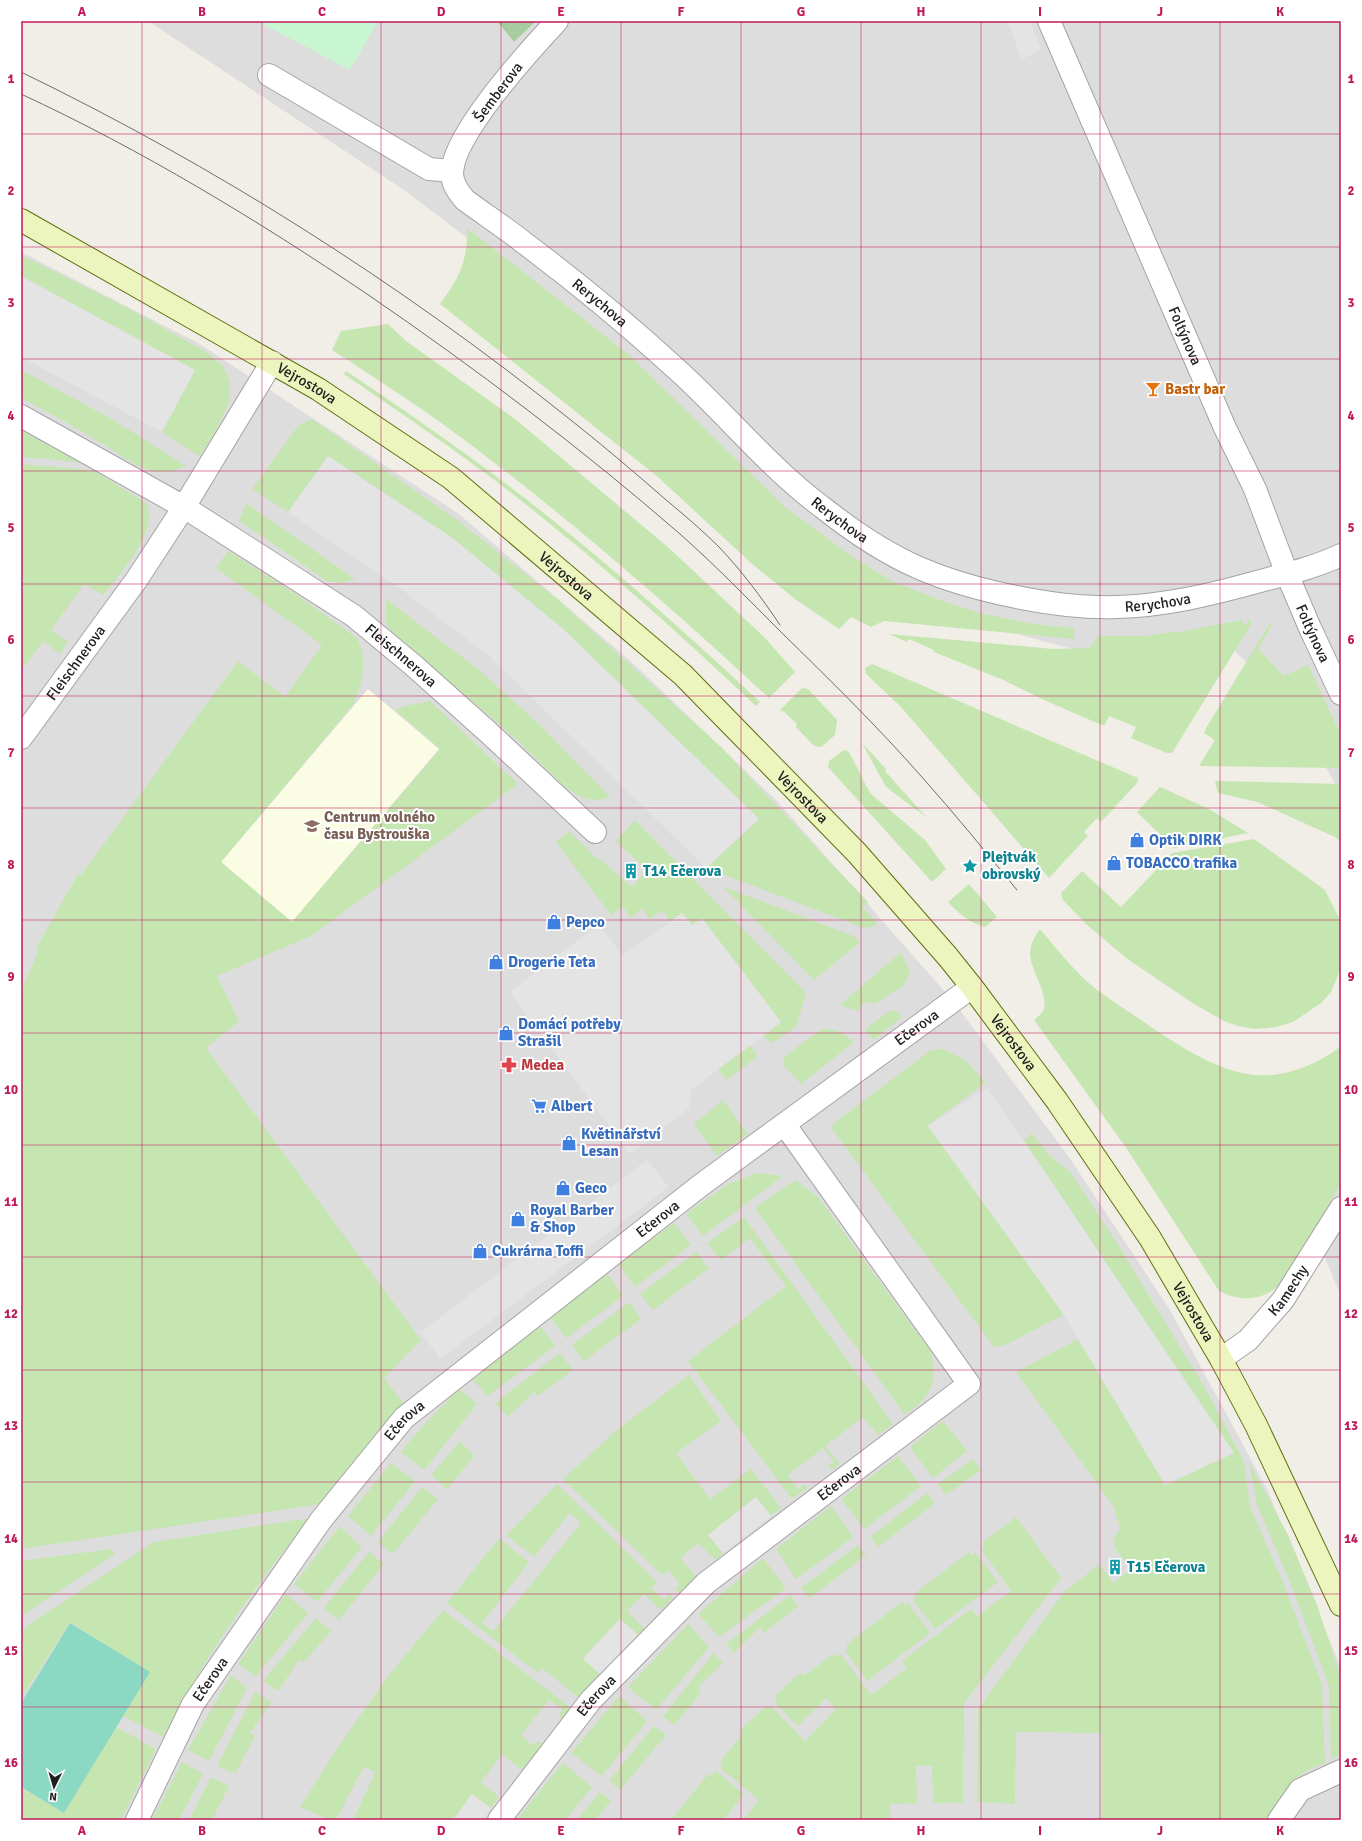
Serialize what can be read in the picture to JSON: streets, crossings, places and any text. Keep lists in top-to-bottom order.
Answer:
{
  "streets": {
    "street": [
      "Šemberova",
      "Rerychova",
      "Foltýnova",
      "Vejrostova",
      "Fleischnerova",
      "Ečerova",
      "Kamechy"
    ]
  },
  "crossings": [
    ["Šemberova", "Rerychova"],
    ["Rerychova", "Foltýnova"],
    ["Vejrostova", "Fleischnerova"],
    ["Vejrostova", "Ečerova"],
    ["Vejrostova", "Kamechy"]
  ],
  "places": {
    "bar": ["Bastr bar"],
    "school or university": ["Centrum volného času Bystrouška"],
    "shop": [
      "Optik DIRK",
      "TOBACCO trafika",
      "Pepco",
      "Drogerie Teta",
      "Domácí potřeby Strašil",
      "Květinářství Lesan",
      "Geco",
      "Royal Barber & Shop",
      "Cukrárna Toffi"
    ],
    "place": ["Plejtvák obrovský"],
    "building": ["T14 Ečerova", "T15 Ečerova"],
    "pharmacy": ["Medea"],
    "supermarket": ["Albert"]
  },
  "north": "bottom",
  "grid": {
    "columns": [
      "A",
      "B",
      "C",
      "D",
      "E",
      "F",
      "G",
      "H",
      "I",
      "J",
      "K"
    ],
    "rows": [
      "1",
      "2",
      "3",
      "4",
      "5",
      "6",
      "7",
      "8",
      "9",
      "10",
      "11",
      "12",
      "13",
      "14",
      "15",
      "16"
    ]
  }
}
